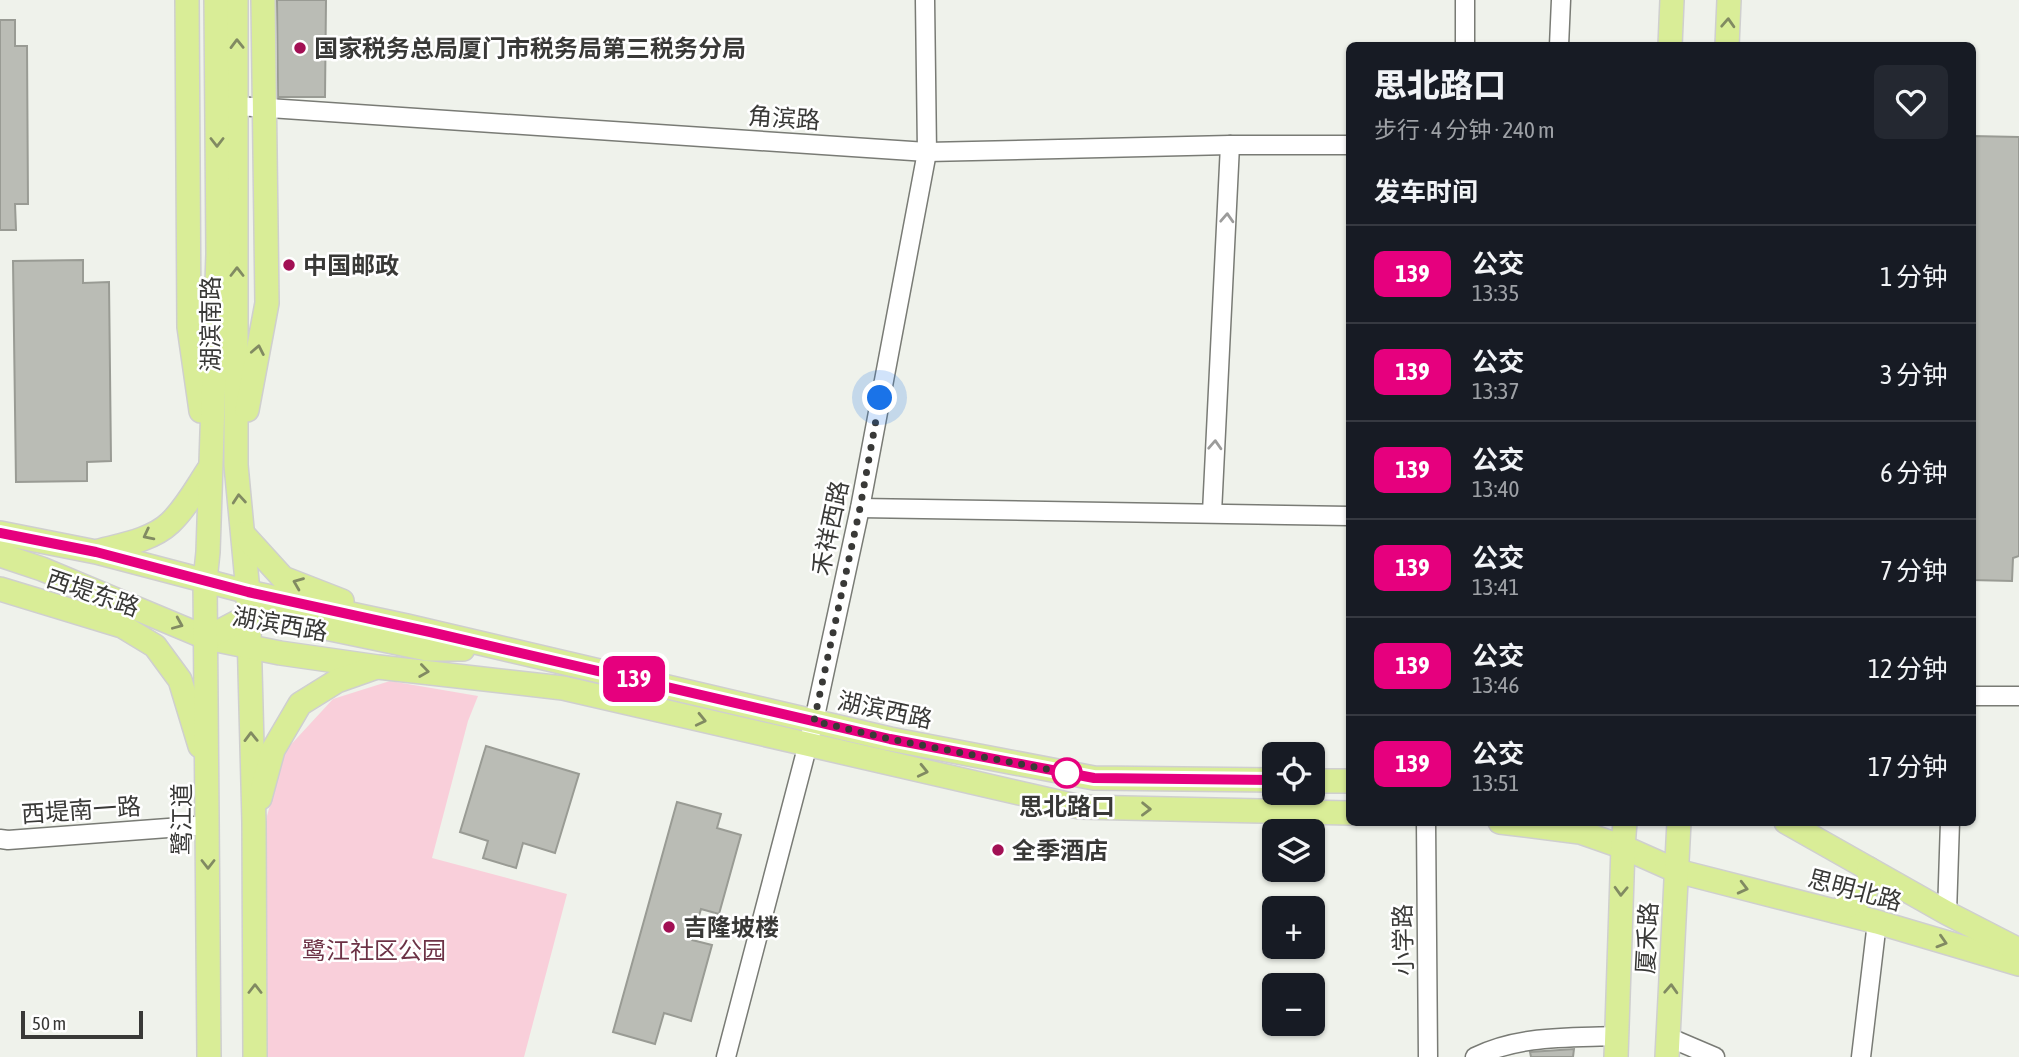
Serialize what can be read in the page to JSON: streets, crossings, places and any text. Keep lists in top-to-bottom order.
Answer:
{
  "streets": {
    "main road": [
      "湖滨南路",
      "西堤东路",
      "湖滨西路",
      "鹭江道",
      "思明北路",
      "厦禾路"
    ],
    "street": [
      "角滨路",
      "禾祥西路",
      "西堤南一路",
      "小学路"
    ]
  },
  "crossings": [
    ["角滨路", "湖滨南路"],
    ["角滨路", "禾祥西路"],
    ["湖滨南路", "湖滨西路"],
    ["湖滨南路", "鹭江道"],
    ["禾祥西路", "湖滨西路"],
    ["西堤东路", "鹭江道"],
    ["湖滨西路", "鹭江道"],
    ["西堤南一路", "鹭江道"],
    ["思明北路", "厦禾路"]
  ],
  "parks": ["鹭江社区公园"],
  "places": [
    "国家税务总局厦门市税务局第三税务分局",
    "中国邮政",
    "思北路口",
    "全季酒店",
    "吉隆坡楼"
  ],
  "lines": ["bus line 139"],
  "scale_bar": "50 m",
  "page": {
    "on_map": "139",
    "heading": [
      ["思北路口", "步行 · 4 分钟 · 240 m"],
      "发车时间"
    ],
    "list": [
      {
        "mark": "139",
        "name": "公交",
        "note": "13:35",
        "value": "1 分钟"
      },
      {
        "mark": "139",
        "name": "公交",
        "note": "13:37",
        "value": "3 分钟"
      },
      {
        "mark": "139",
        "name": "公交",
        "note": "13:40",
        "value": "6 分钟"
      },
      {
        "mark": "139",
        "name": "公交",
        "note": "13:41",
        "value": "7 分钟"
      },
      {
        "mark": "139",
        "name": "公交",
        "note": "13:46",
        "value": "12 分钟"
      },
      {
        "mark": "139",
        "name": "公交",
        "note": "13:51",
        "value": "17 分钟"
      }
    ],
    "map_buttons": ["+", "−"],
    "scale": "50 m"
  }
}
